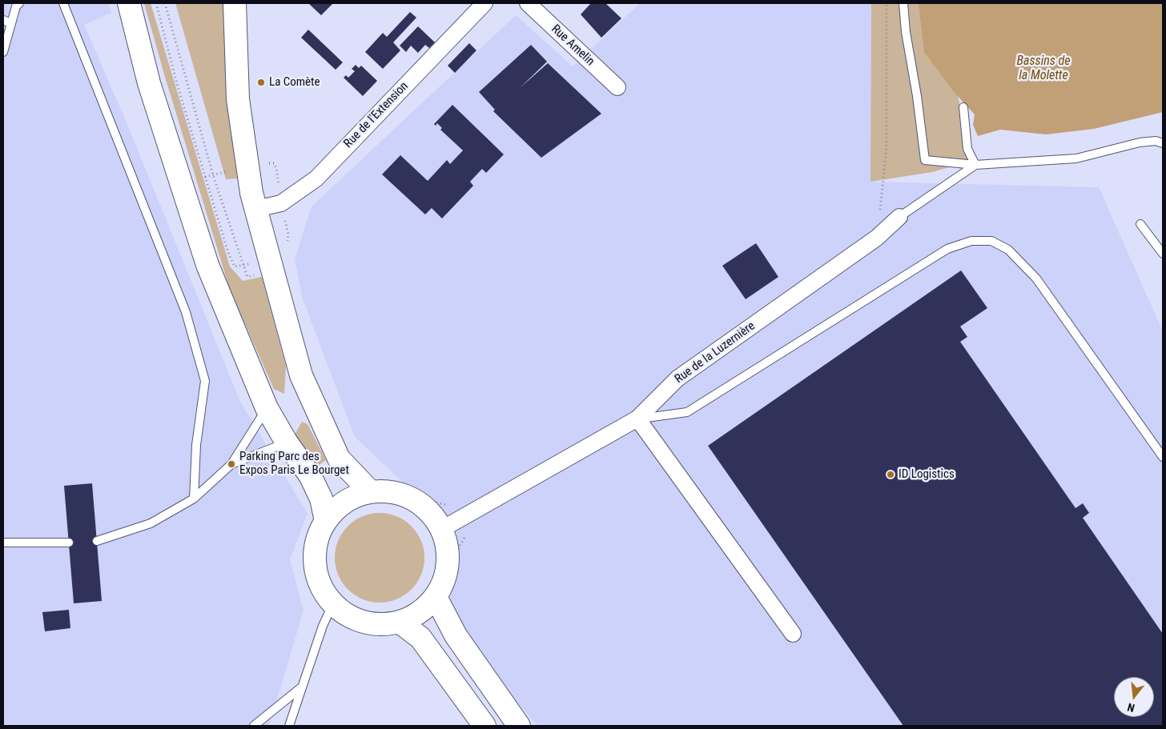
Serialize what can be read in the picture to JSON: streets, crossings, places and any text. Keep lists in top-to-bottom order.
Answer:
{
  "streets": {
    "street": ["Rue Amelin", "Rue de l'Extension", "Rue de la Luzernière"]
  },
  "water": ["Bassins de la Molette"],
  "places": ["La Comète", "Parking Parc des Expos Paris Le Bourget", "ID Logistics"],
  "north": "bottom"
}
